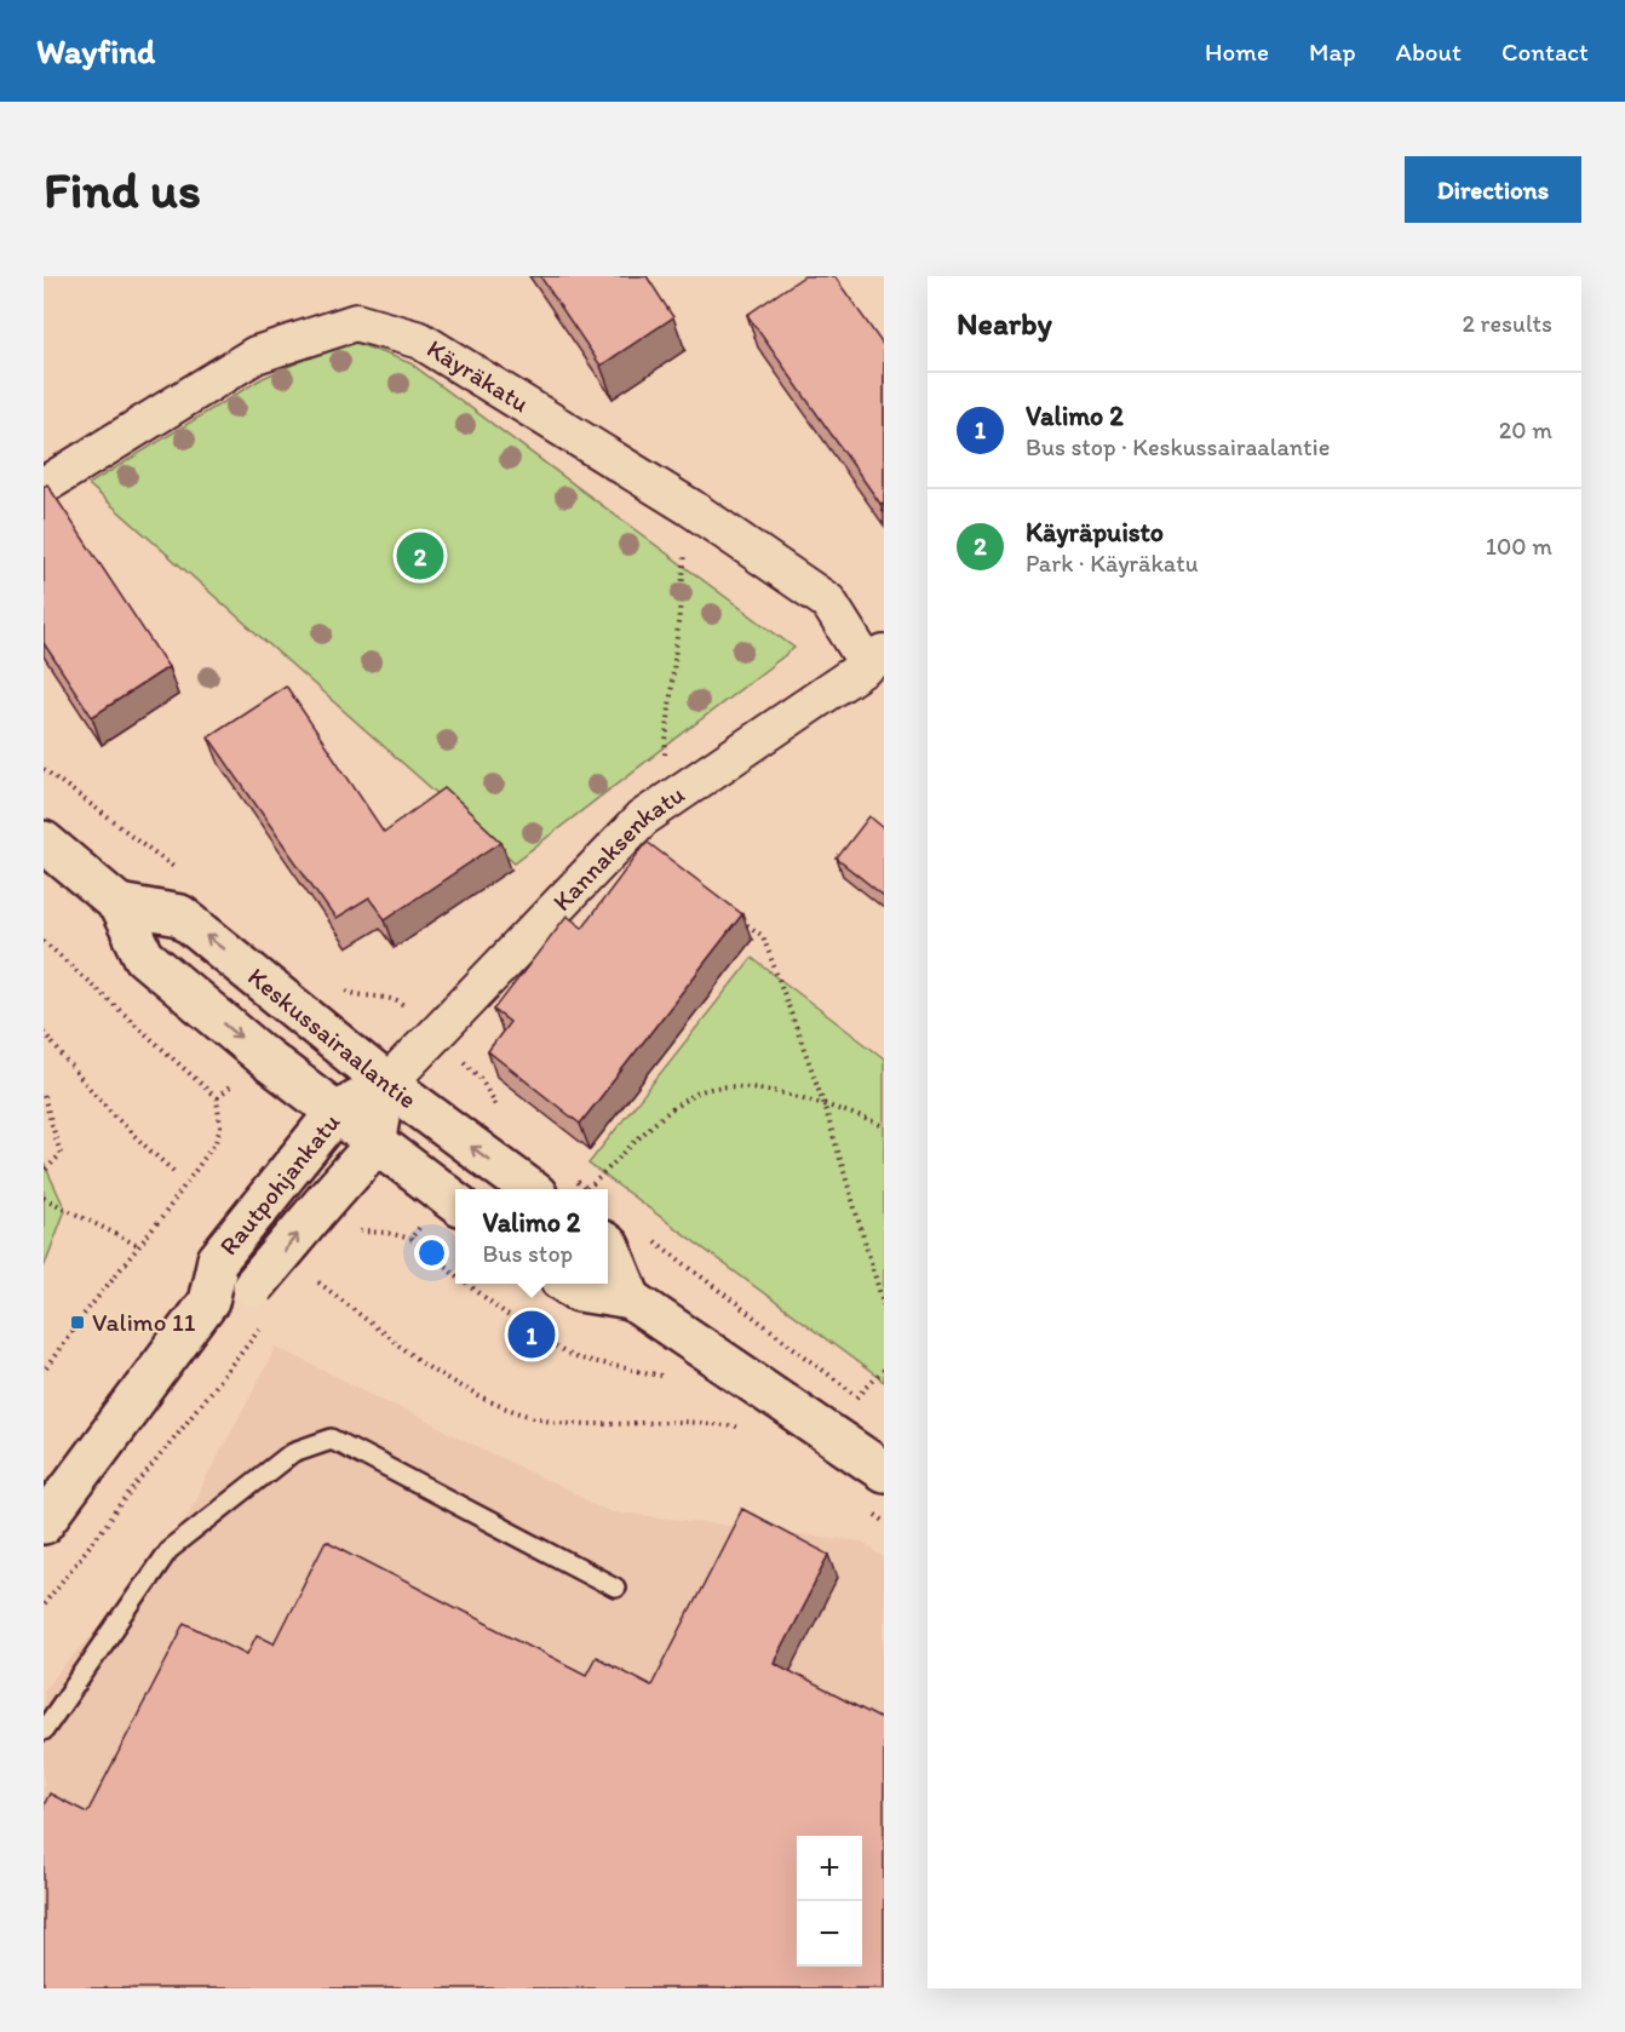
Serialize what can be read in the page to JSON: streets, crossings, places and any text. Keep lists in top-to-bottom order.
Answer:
{
  "streets": {
    "main road": ["Keskussairaalantie", "Rautpohjankatu"],
    "street": ["Käyräkatu", "Kannaksenkatu"]
  },
  "crossings": [
    ["Käyräkatu", "Kannaksenkatu"],
    ["Kannaksenkatu", "Keskussairaalantie"],
    ["Kannaksenkatu", "Rautpohjankatu"],
    ["Keskussairaalantie", "Rautpohjankatu"]
  ],
  "places": {
    "transit": ["Valimo 11"]
  },
  "page": {
    "header": "Wayfind",
    "nav": [
      "Home",
      "Map",
      "About",
      "Contact"
    ],
    "buttons": "Directions",
    "title": "Find us",
    "heading": ["Nearby", "2 results"],
    "list": [
      {
        "mark": "1",
        "name": "Valimo 2",
        "note": "Bus stop · Keskussairaalantie",
        "value": "20 m"
      },
      {
        "mark": "2",
        "name": "Käyräpuisto",
        "note": "Park · Käyräkatu",
        "value": "100 m"
      }
    ],
    "pins": ["2", "1"],
    "popup": ["Valimo 2", "Bus stop"],
    "map_buttons": ["+", "−"]
  }
}
